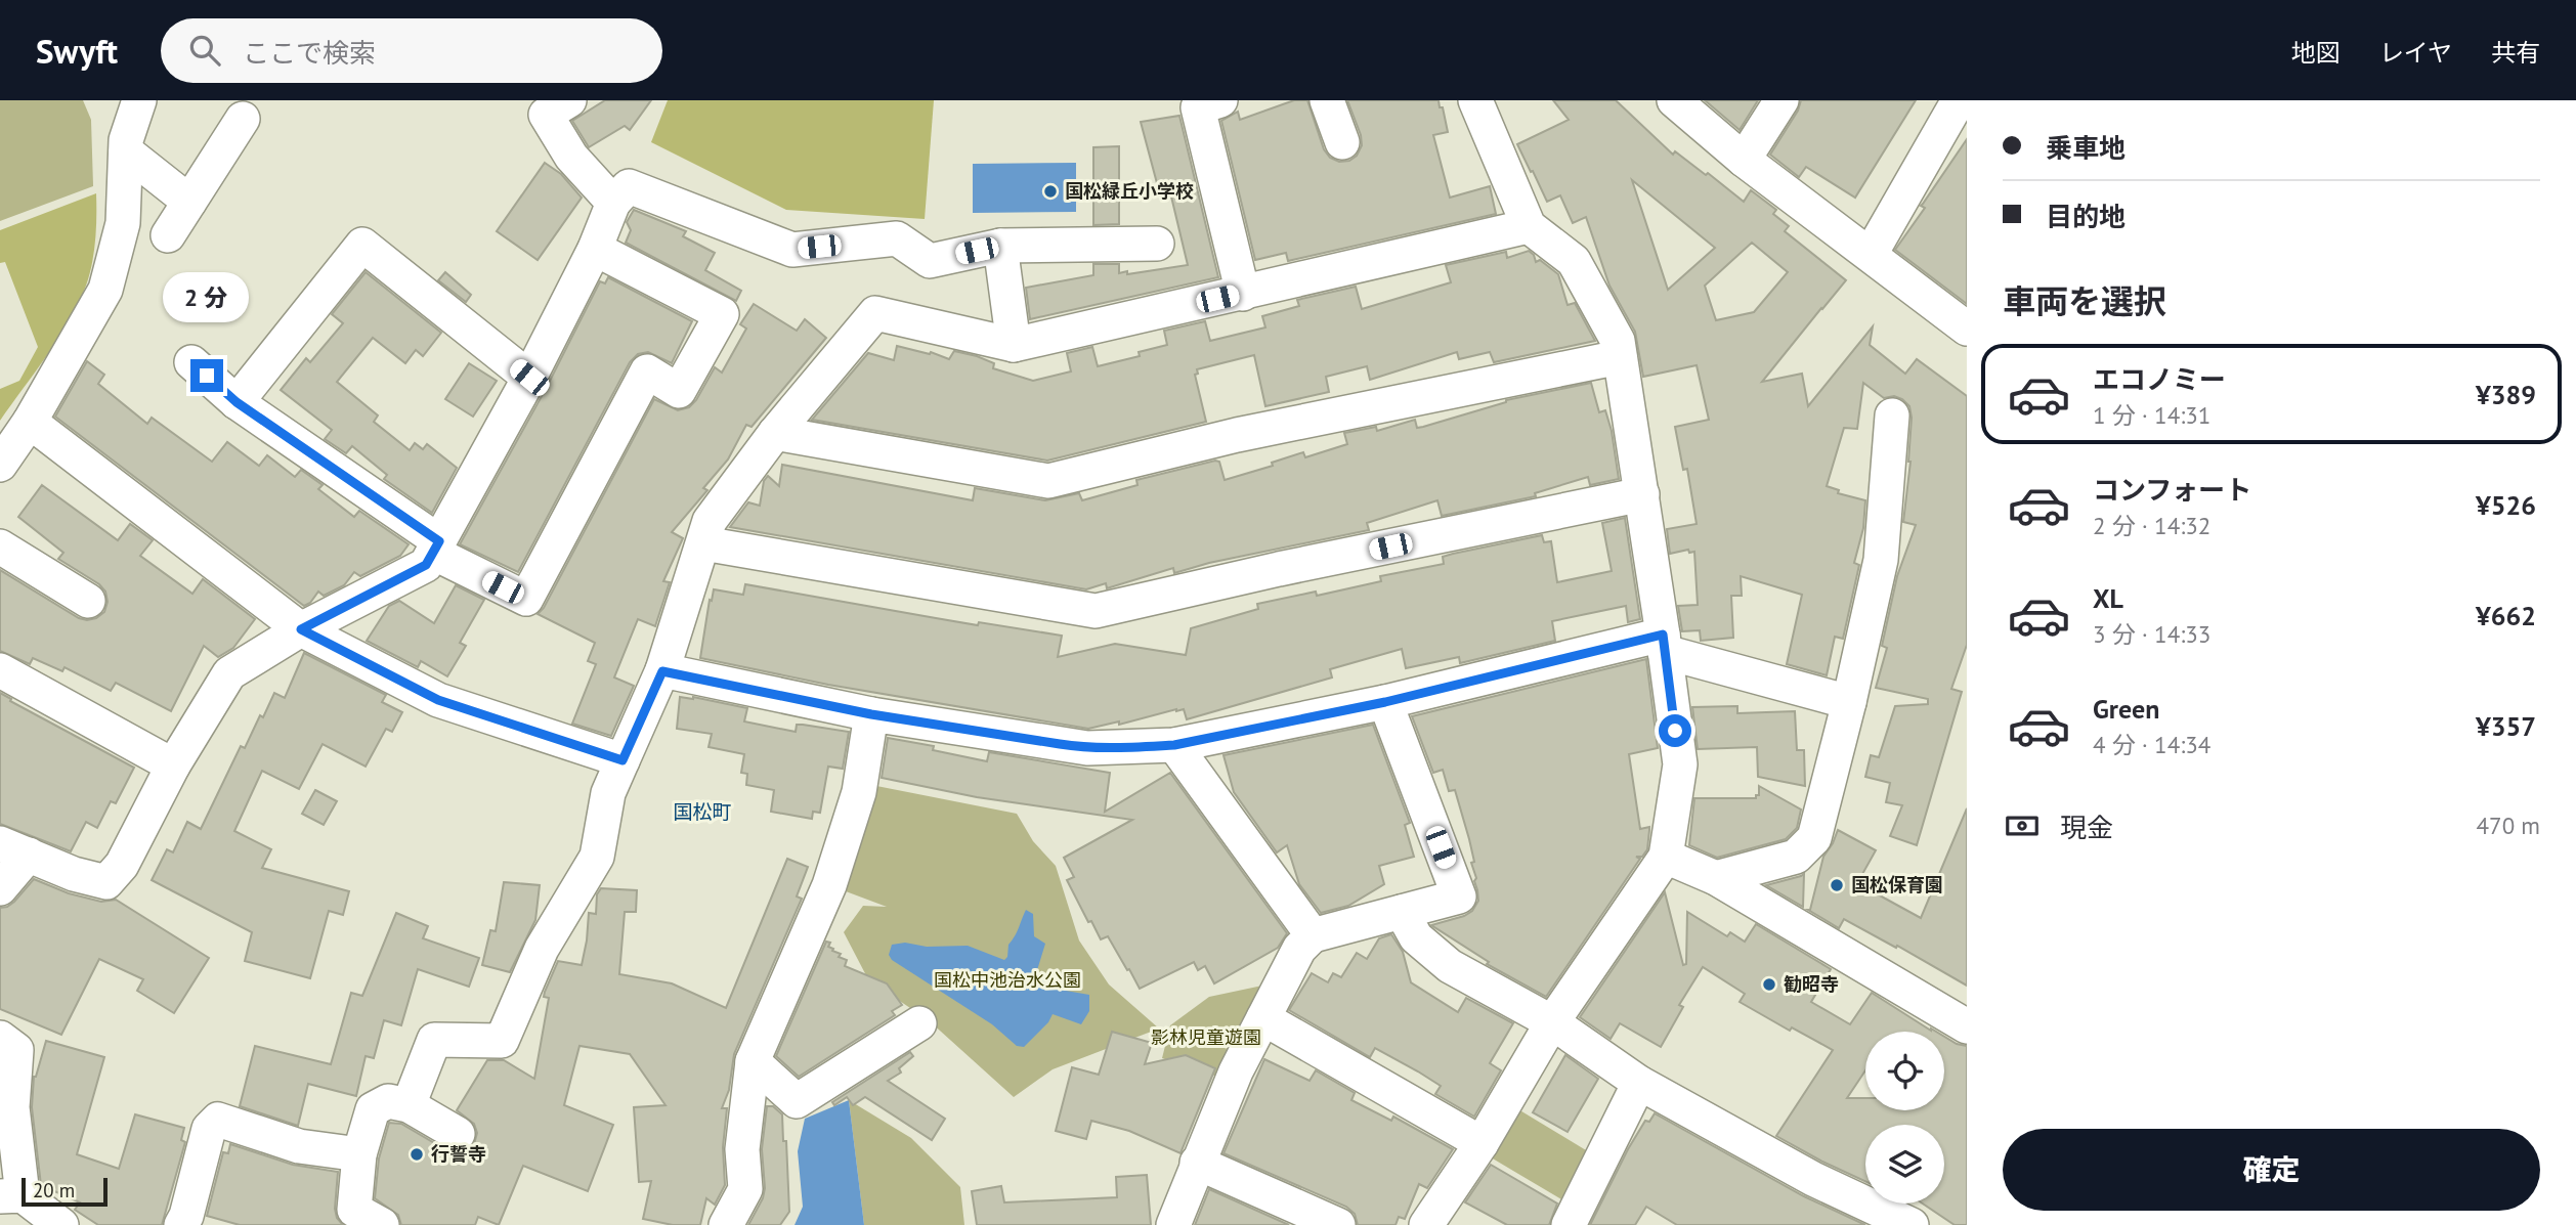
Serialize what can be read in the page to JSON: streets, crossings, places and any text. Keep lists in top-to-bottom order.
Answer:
{
  "districts": ["国松町"],
  "parks": ["国松中池治水公園", "影林児童遊園"],
  "places": [
    "国松緑丘小学校",
    "国松保育園",
    "勧昭寺",
    "行誓寺"
  ],
  "scale_bar": "20 m",
  "page": {
    "header": "Swyft",
    "search": "ここで検索",
    "nav": ["地図", "レイヤ", "共有"],
    "banner": ["乗車地", "目的地"],
    "heading": "車両を選択",
    "bubble": "2 分",
    "list": [
      {
        "name": "エコノミー",
        "note": "1 分 · 14:31",
        "value": "¥389"
      },
      {
        "name": "コンフォート",
        "note": "2 分 · 14:32",
        "value": "¥526"
      },
      {
        "name": "XL",
        "note": "3 分 · 14:33",
        "value": "¥662"
      },
      {
        "name": "Green",
        "note": "4 分 · 14:34",
        "value": "¥357"
      }
    ],
    "pay": ["現金", "470 m"],
    "buttons": "確定",
    "scale": "20 m"
  }
}
